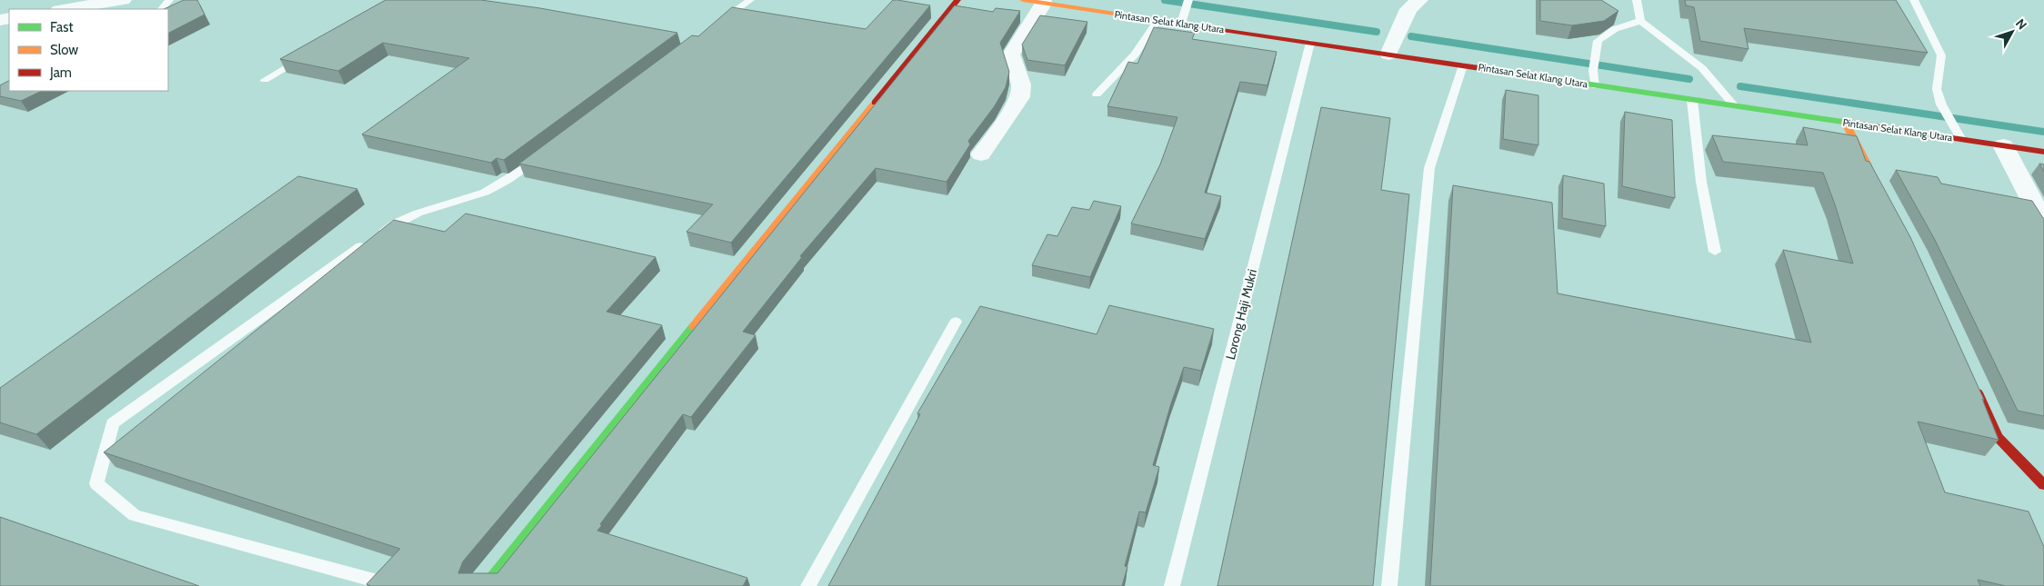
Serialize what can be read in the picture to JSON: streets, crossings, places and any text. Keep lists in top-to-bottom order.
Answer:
{
  "streets": {
    "main road": ["Pintasan Selat Klang Utara"],
    "lane": ["Lorong Haji Mukri"]
  },
  "crossings": [
    ["Pintasan Selat Klang Utara", "Lorong Haji Mukri"]
  ],
  "legend": ["Fast", "Slow", "Jam"],
  "north": "top right"
}
